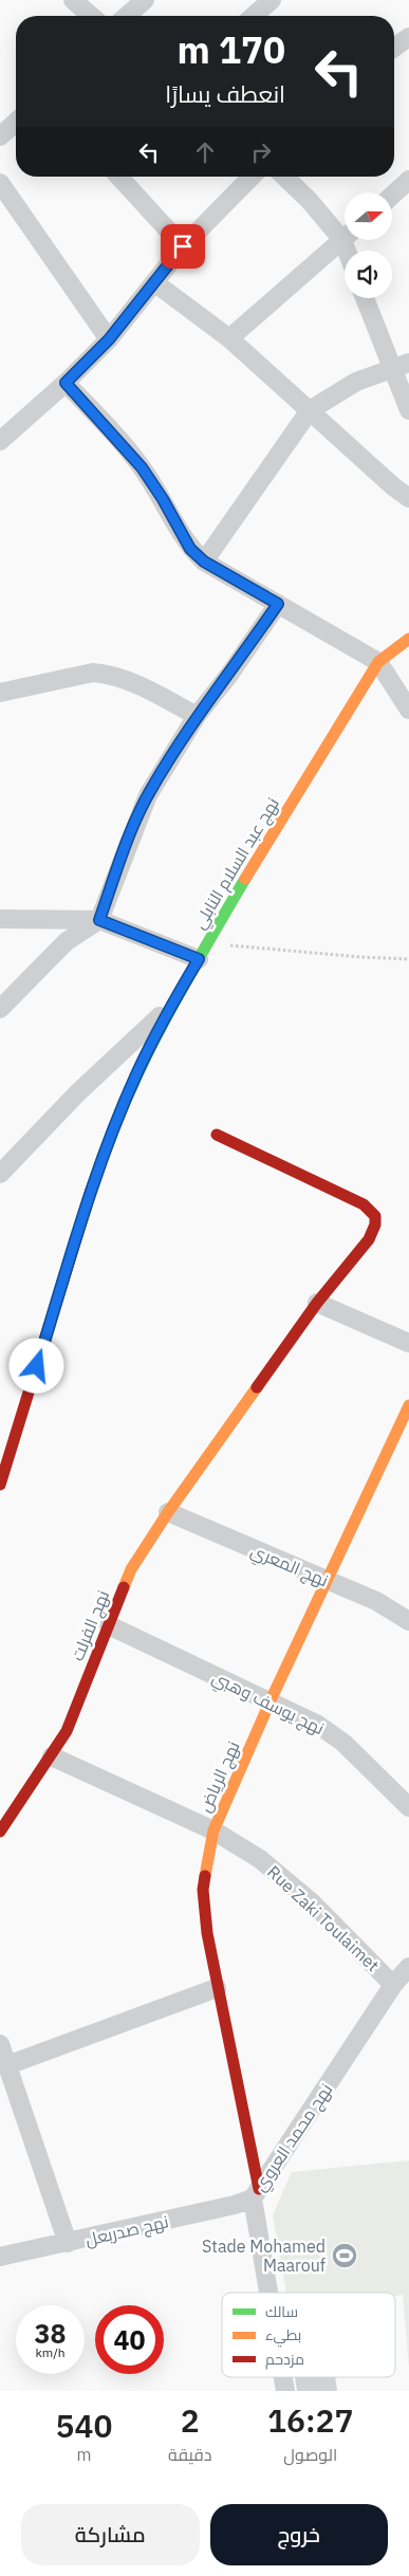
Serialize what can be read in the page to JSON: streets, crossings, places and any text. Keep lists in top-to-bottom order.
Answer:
{
  "streets": {
    "street": [
      "نهج عبد السلام النابلي",
      "نهج المعري",
      "نهج الفرلت",
      "نهج يوسف وهبي",
      "نهج الرياض",
      "Rue Zaki Toulaimet",
      "نهج محمد العروي",
      "نهج صدربعل"
    ]
  },
  "crossings": [
    ["نهج المعري", "نهج الفرلت"],
    ["نهج المعري", "نهج الرياض"],
    ["نهج الفرلت", "نهج يوسف وهبي"],
    ["نهج الفرلت", "Rue Zaki Toulaimet"],
    ["نهج يوسف وهبي", "نهج الرياض"],
    ["نهج الرياض", "Rue Zaki Toulaimet"],
    ["نهج الرياض", "نهج محمد العروي"],
    ["نهج الرياض", "نهج صدربعل"],
    ["Rue Zaki Toulaimet", "نهج محمد العروي"],
    ["نهج محمد العروي", "نهج صدربعل"]
  ],
  "places": {
    "sports": ["Stade Mohamed Maarouf"]
  },
  "legend": ["سالك", "بطيء", "مزدحم"],
  "north": "right",
  "page": {
    "turn": ["170 m", "انعطف يسارًا"],
    "speed": "38 km/h",
    "limit": "40",
    "eta": [
      "16:27",
      "الوصول",
      "2",
      "دقيقة",
      "540",
      "m"
    ],
    "buttons": ["خروج", "مشاركة"]
  }
}
